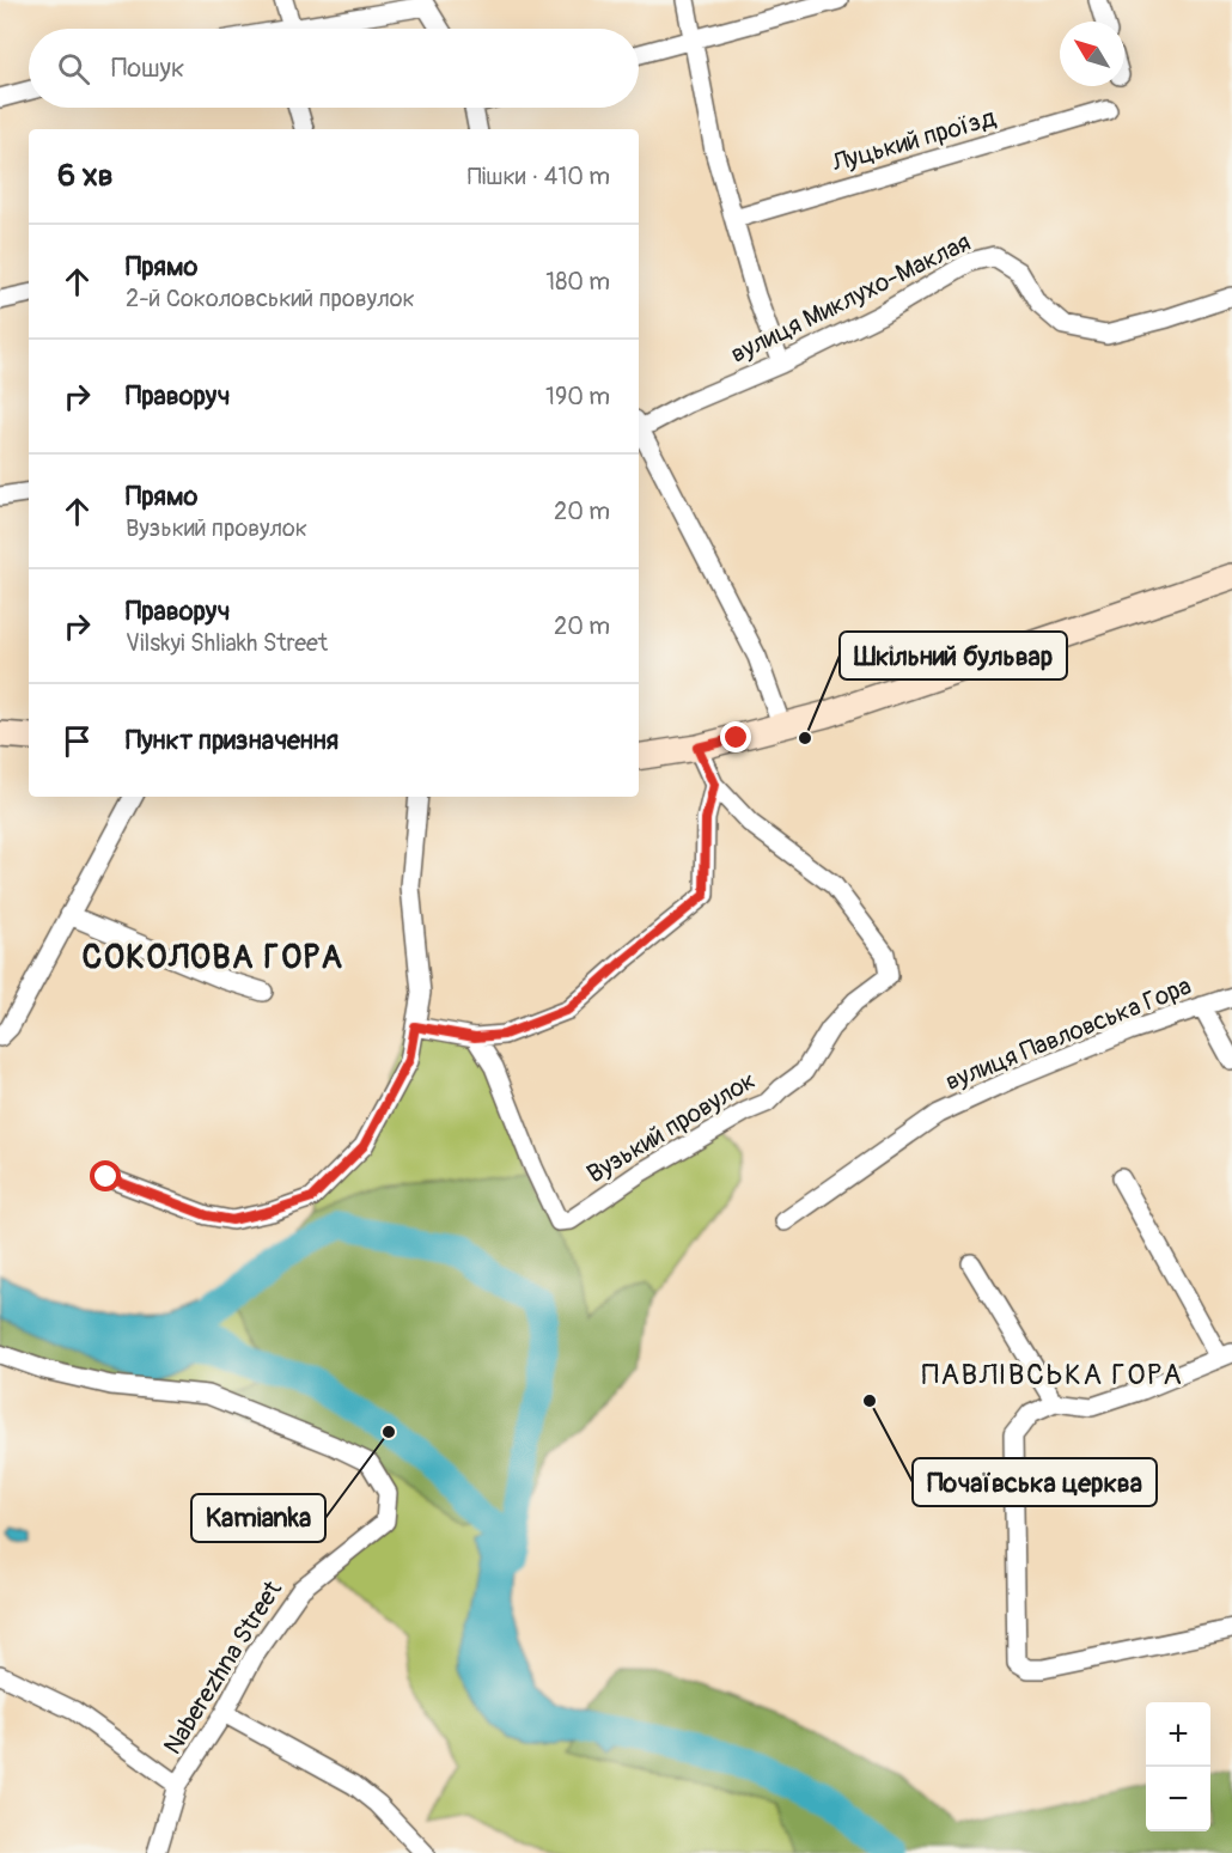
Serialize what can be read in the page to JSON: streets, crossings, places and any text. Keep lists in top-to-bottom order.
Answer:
{
  "streets": {
    "street": [
      "Луцький проїзд",
      "вулиця Миклухо-Маклая",
      "вулиця Павловська Гора",
      "Вузький провулок",
      "Naberezhna Street"
    ]
  },
  "districts": ["СОКОЛОВА ГОРА", "ПАВЛІВСЬКА ГОРА"],
  "places": ["Шкільний бульвар", "Почаївська церква", "Kamianka"],
  "north": "top left",
  "page": {
    "search": "Пошук",
    "heading": ["6 хв", "Пішки · 410 m"],
    "list": [
      ["Прямо", "2-й Соколовський провулок", "180 m"],
      ["Праворуч", "190 m"],
      ["Прямо", "Вузький провулок", "20 m"],
      ["Праворуч", "Vilskyi Shliakh Street", "20 m"],
      "Пункт призначення"
    ],
    "map_buttons": ["+", "−"]
  }
}
